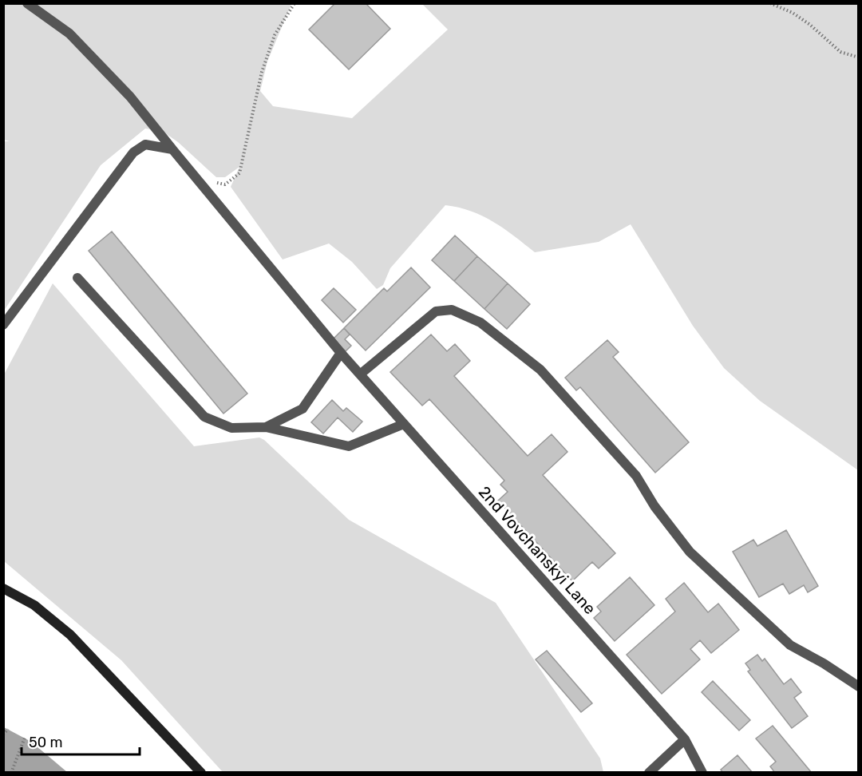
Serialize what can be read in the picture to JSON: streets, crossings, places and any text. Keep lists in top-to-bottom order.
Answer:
{
  "streets": {
    "lane": ["2nd Vovchanskyi Lane"]
  },
  "scale_bar": "50 m"
}
